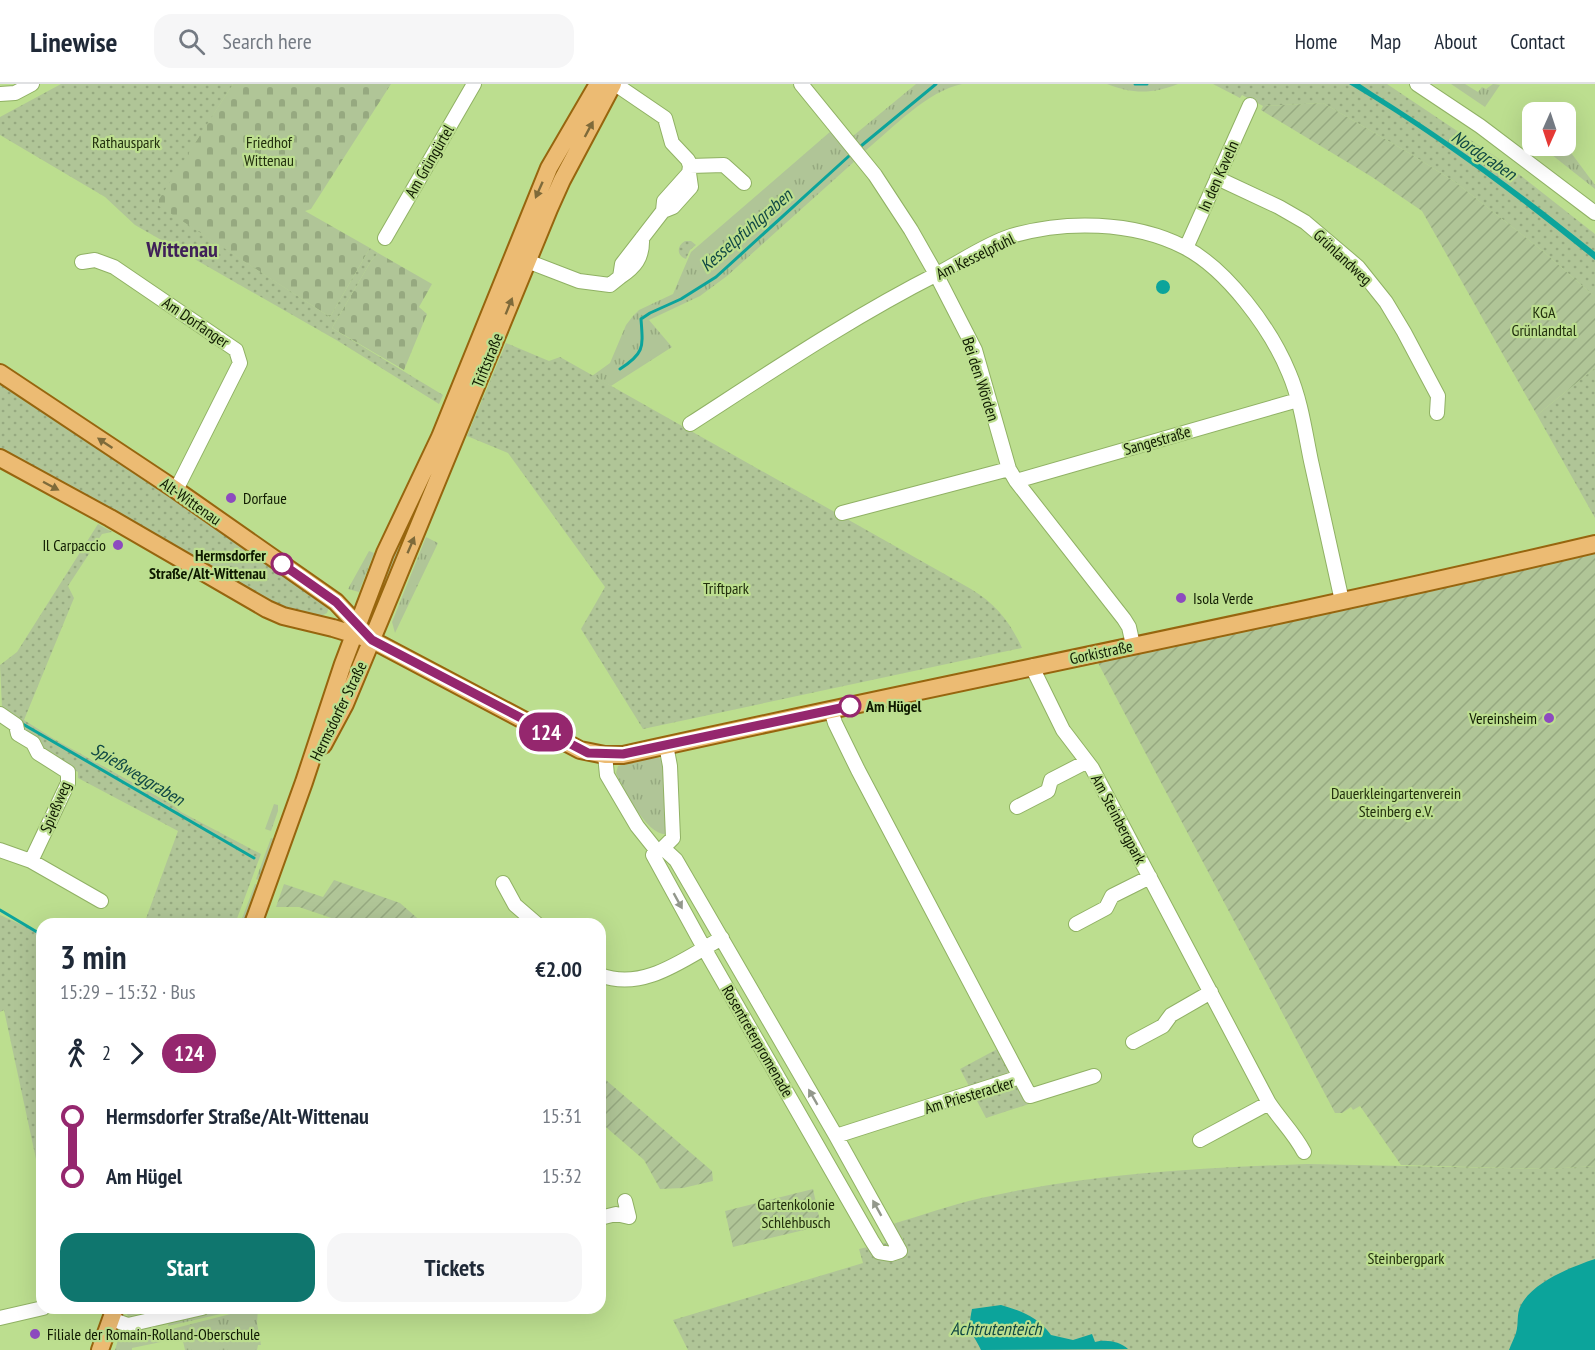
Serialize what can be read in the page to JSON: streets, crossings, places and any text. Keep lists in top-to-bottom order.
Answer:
{
  "streets": {
    "main road": [
      "Triftstraße",
      "Alt-Wittenau",
      "Gorkistraße",
      "Hermsdorfer Straße"
    ],
    "street": [
      "Am Grüngürtel",
      "In den Kaveln",
      "Am Kesselpfuhl",
      "Grünlandweg",
      "Am Dorfanger",
      "Bei den Wörden",
      "Sangestraße",
      "Spießweg",
      "Am Steinbergpark",
      "Rosentreterpromenade",
      "Am Priesteracker"
    ]
  },
  "crossings": [
    ["In den Kaveln", "Am Kesselpfuhl"],
    ["In den Kaveln", "Grünlandweg"],
    ["Am Kesselpfuhl", "Bei den Wörden"],
    ["Am Kesselpfuhl", "Sangestraße"],
    ["Am Kesselpfuhl", "Gorkistraße"],
    ["Am Dorfanger", "Alt-Wittenau"],
    ["Triftstraße", "Alt-Wittenau"],
    ["Triftstraße", "Hermsdorfer Straße"],
    ["Bei den Wörden", "Sangestraße"],
    ["Bei den Wörden", "Gorkistraße"],
    ["Alt-Wittenau", "Gorkistraße"],
    ["Alt-Wittenau", "Hermsdorfer Straße"],
    ["Alt-Wittenau", "Rosentreterpromenade"],
    ["Gorkistraße", "Am Steinbergpark"],
    ["Gorkistraße", "Rosentreterpromenade"],
    ["Rosentreterpromenade", "Am Priesteracker"]
  ],
  "districts": ["Wittenau"],
  "water": [
    "Nordgraben",
    "Kesselpfuhlgraben",
    "Spießweggraben",
    "Achtrutenteich"
  ],
  "parks": [
    "Rathauspark",
    "Friedhof Wittenau",
    "KGA Grünlandtal",
    "Triftpark",
    "Dauerkleingartenverein Steinberg e.V.",
    "Gartenkolonie Schlehbusch",
    "Steinbergpark"
  ],
  "places": [
    "Dorfaue",
    "Il Carpaccio",
    "Hermsdorfer Straße/Alt-Wittenau",
    "Isola Verde",
    "Am Hügel",
    "Vereinsheim",
    "Filiale der Romain-Rolland-Oberschule"
  ],
  "lines": ["bus line 124"],
  "north": "bottom",
  "page": {
    "header": "Linewise",
    "search": "Search here",
    "nav": [
      "Home",
      "Map",
      "About",
      "Contact"
    ],
    "on_map": "124",
    "heading": ["3 min", "15:29 – 15:32 · Bus", "€2.00"],
    "legs": ["2", "124"],
    "list": [
      {
        "name": "Hermsdorfer Straße/Alt-Wittenau",
        "value": "15:31"
      },
      {
        "name": "Am Hügel",
        "value": "15:32"
      }
    ],
    "buttons": ["Start", "Tickets"]
  }
}
